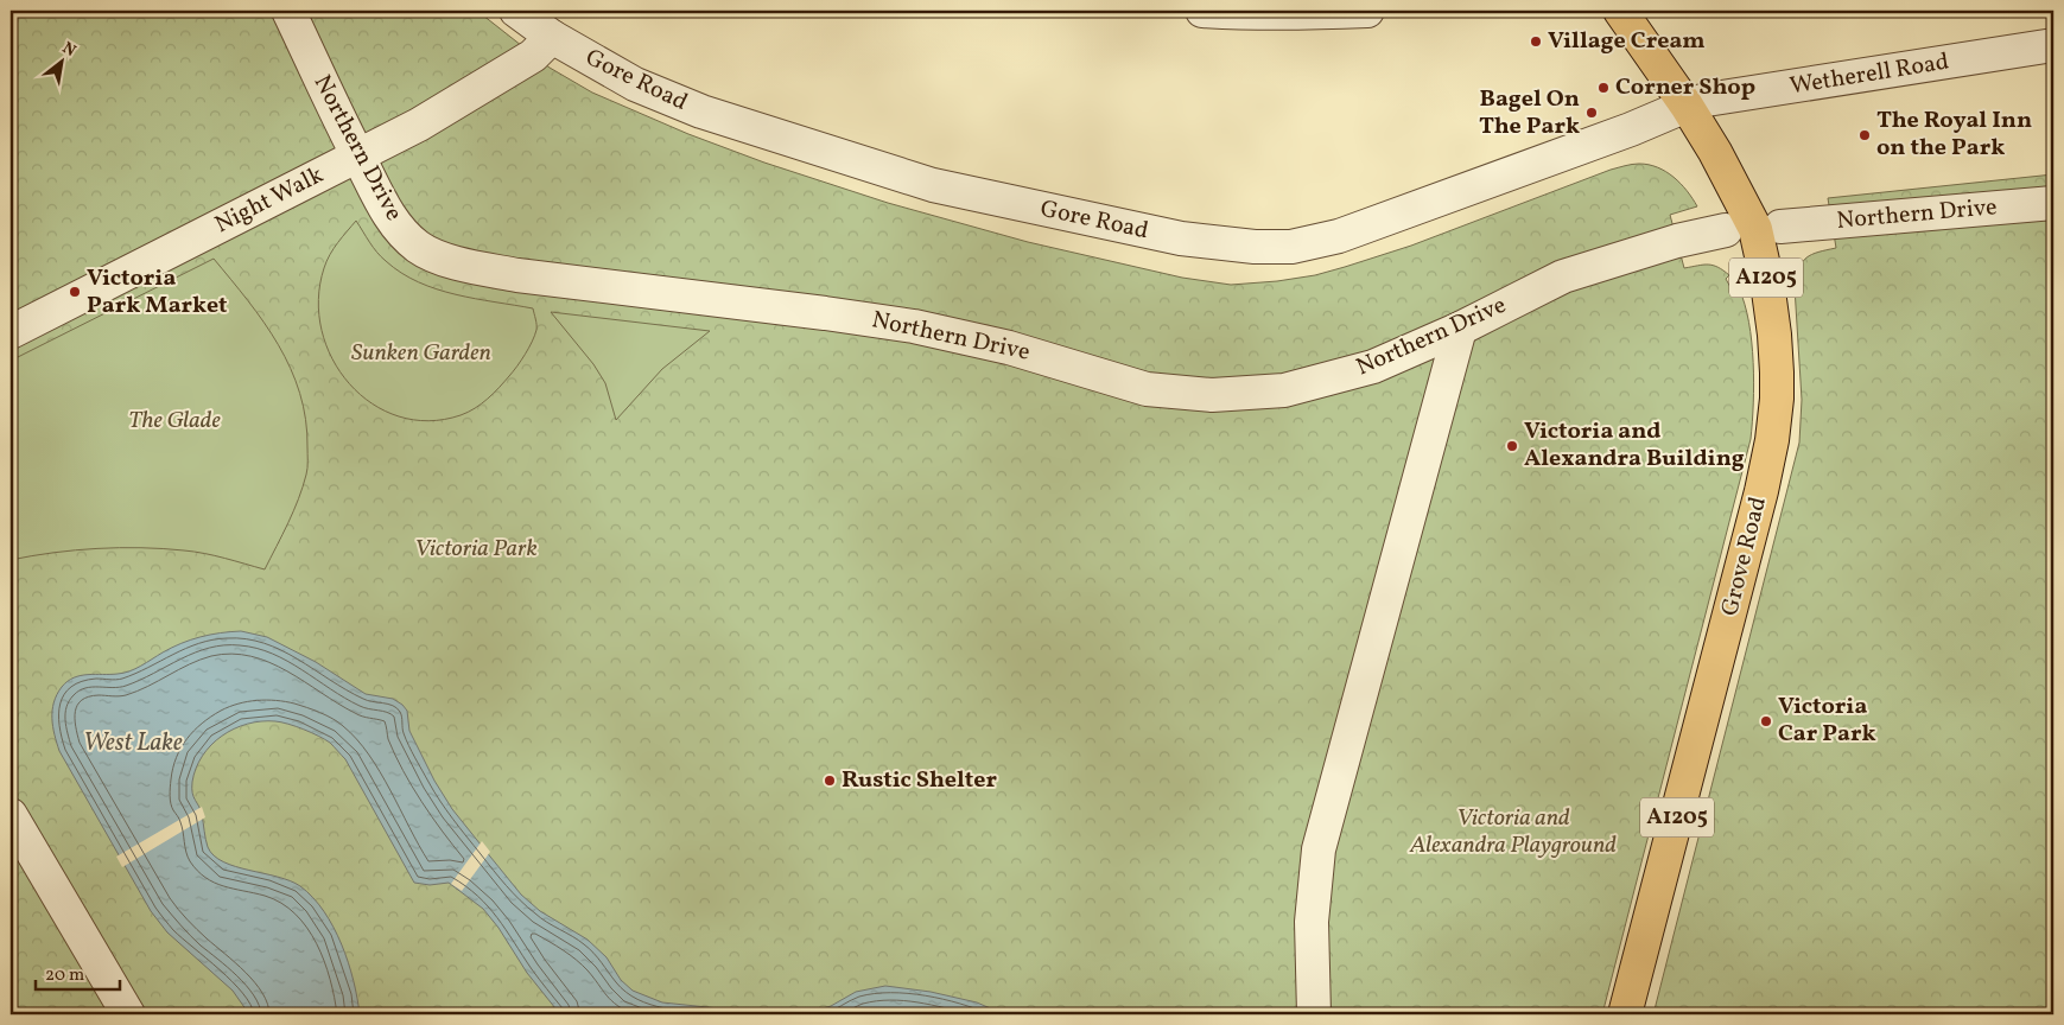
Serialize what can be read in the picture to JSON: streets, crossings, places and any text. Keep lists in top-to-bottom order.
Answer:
{
  "streets": {
    "main road": ["A1205", "Grove Road"],
    "street": [
      "Wetherell Road",
      "Gore Road",
      "Northern Drive",
      "Night Walk"
    ]
  },
  "crossings": [
    ["Wetherell Road", "Gore Road"],
    ["Wetherell Road", "A1205"],
    ["Wetherell Road", "Grove Road"],
    ["Gore Road", "Night Walk"],
    ["Gore Road", "A1205"],
    ["Gore Road", "Grove Road"],
    ["Northern Drive", "Night Walk"],
    ["A1205", "Grove Road"]
  ],
  "water": ["West Lake"],
  "parks": [
    "Sunken Garden",
    "The Glade",
    "Victoria Park",
    "Victoria and Alexandra Playground"
  ],
  "places": [
    "Village Cream",
    "Corner Shop",
    "Bagel On The Park",
    "The Royal Inn on the Park",
    "Victoria Park Market",
    "Victoria and Alexandra Building",
    "Victoria Car Park",
    "Rustic Shelter"
  ],
  "scale_bar": "20 m",
  "north": "top right"
}
